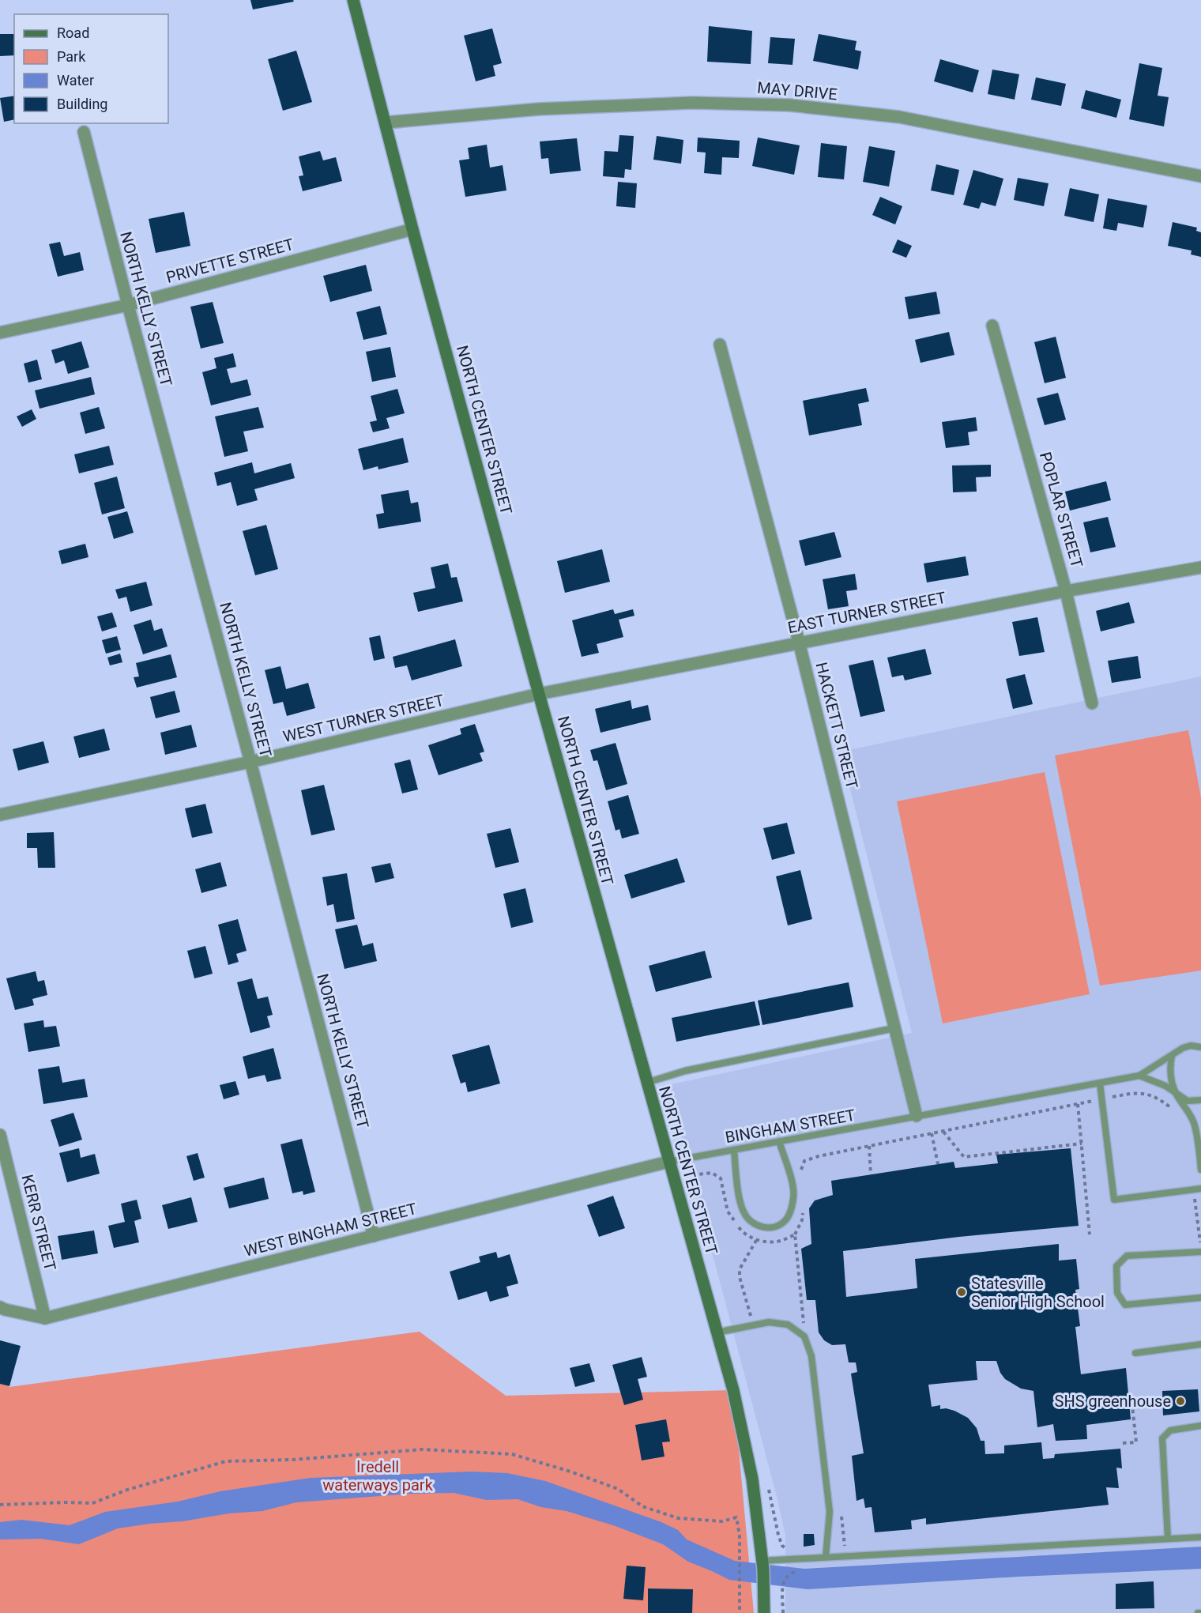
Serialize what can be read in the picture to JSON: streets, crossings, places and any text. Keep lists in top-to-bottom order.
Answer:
{
  "streets": {
    "main road": ["NORTH CENTER STREET"],
    "street": [
      "MAY DRIVE",
      "PRIVETTE STREET",
      "NORTH KELLY STREET",
      "POPLAR STREET",
      "EAST TURNER STREET",
      "WEST TURNER STREET",
      "HACKETT STREET",
      "KERR STREET",
      "WEST BINGHAM STREET"
    ],
    "lane": ["BINGHAM STREET"]
  },
  "crossings": [
    ["MAY DRIVE", "NORTH CENTER STREET"],
    ["PRIVETTE STREET", "NORTH KELLY STREET"],
    ["PRIVETTE STREET", "NORTH CENTER STREET"],
    ["NORTH KELLY STREET", "WEST TURNER STREET"],
    ["NORTH KELLY STREET", "WEST BINGHAM STREET"],
    ["NORTH CENTER STREET", "EAST TURNER STREET"],
    ["NORTH CENTER STREET", "WEST TURNER STREET"],
    ["NORTH CENTER STREET", "BINGHAM STREET"],
    ["NORTH CENTER STREET", "WEST BINGHAM STREET"],
    ["POPLAR STREET", "EAST TURNER STREET"],
    ["EAST TURNER STREET", "WEST TURNER STREET"],
    ["EAST TURNER STREET", "HACKETT STREET"],
    ["HACKETT STREET", "BINGHAM STREET"],
    ["BINGHAM STREET", "WEST BINGHAM STREET"],
    ["KERR STREET", "WEST BINGHAM STREET"]
  ],
  "parks": ["Iredell waterways park"],
  "places": ["Statesville Senior High School", "SHS greenhouse"],
  "legend": [
    "Road",
    "Park",
    "Water",
    "Building"
  ]
}
